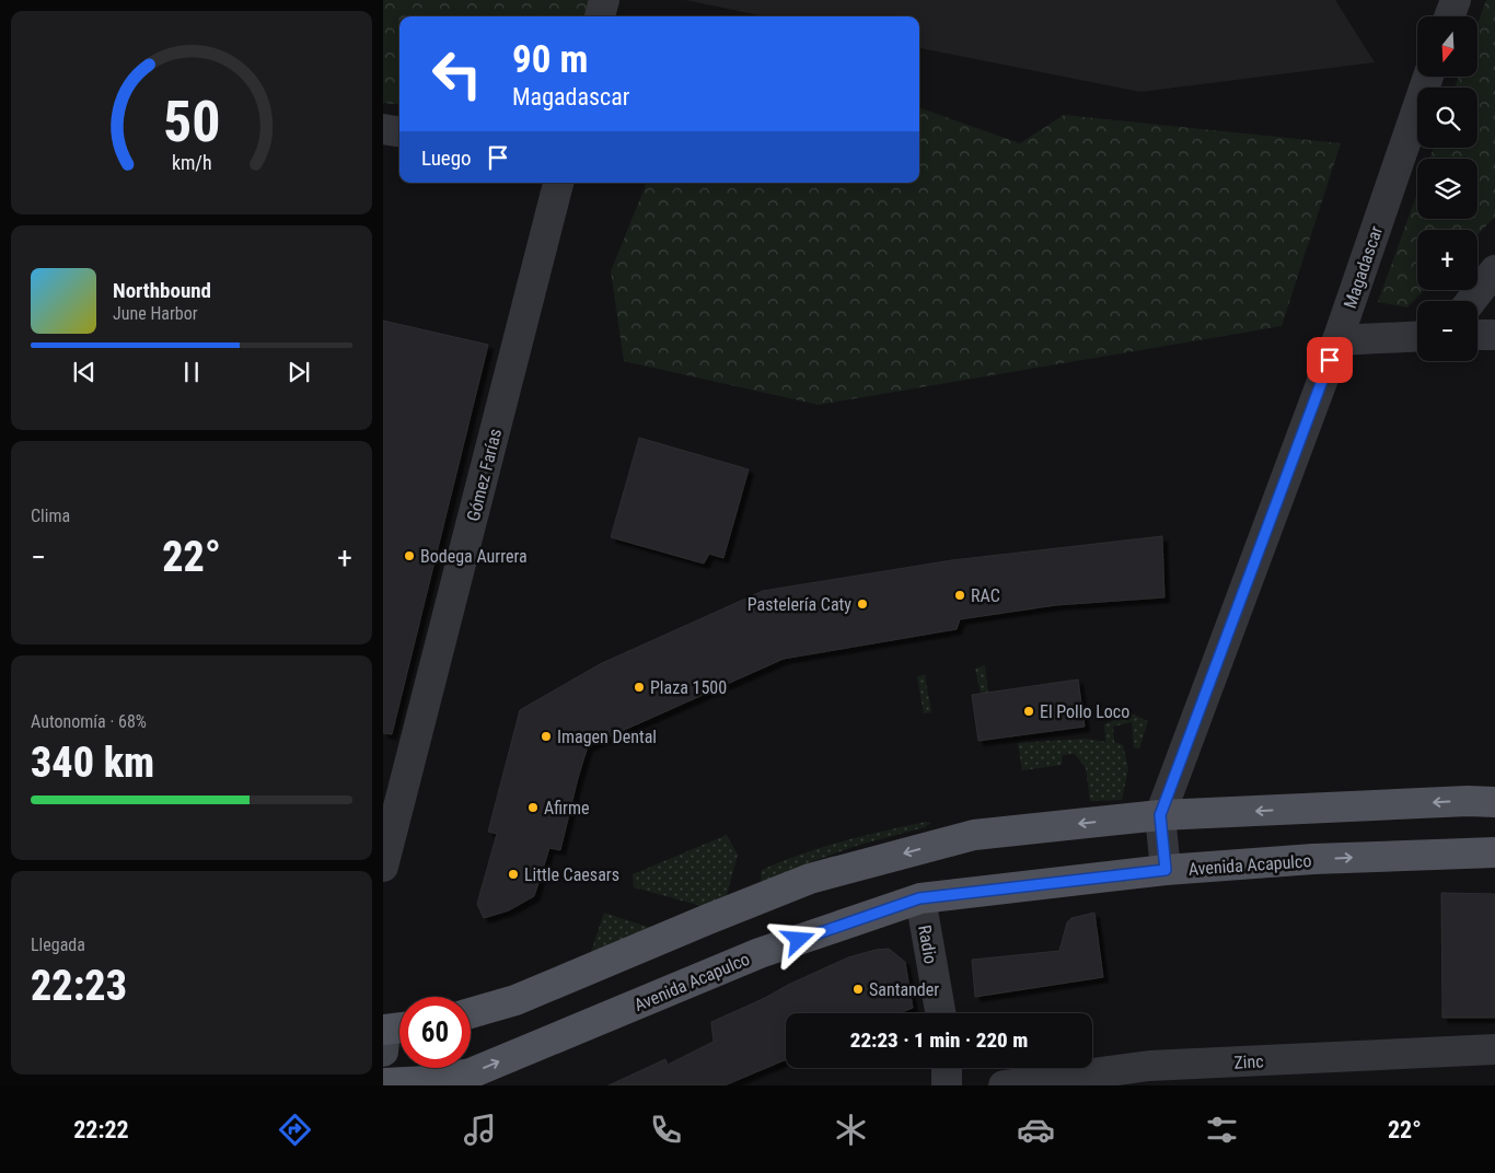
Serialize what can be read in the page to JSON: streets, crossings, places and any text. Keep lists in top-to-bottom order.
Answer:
{
  "streets": {
    "main road": ["Avenida Acapulco"],
    "street": [
      "Magadascar",
      "Gómez Farías",
      "Radio",
      "Zinc"
    ]
  },
  "crossings": [
    ["Magadascar", "Avenida Acapulco"],
    ["Avenida Acapulco", "Radio"]
  ],
  "places": [
    "Bodega Aurrera",
    "RAC",
    "Pastelería Caty",
    "Plaza 1500",
    "El Pollo Loco",
    "Imagen Dental",
    "Afirme",
    "Little Caesars",
    "Santander"
  ],
  "north": "bottom",
  "page": {
    "map_buttons": ["+", "−"],
    "turn": ["90 m", "Magadascar"],
    "then": "Luego",
    "song": ["Northbound", "June Harbor"],
    "tile": [
      "Clima",
      ["Autonomía · 68%", "340 km"],
      ["Llegada", "22:23"]
    ],
    "heat": ["−", "22°", "+"],
    "limit": "60",
    "trip": "22:23 · 1 min · 220 m",
    "tabs": ["22:22", "22°"],
    "gauge": ["50", "km/h"]
  }
}
